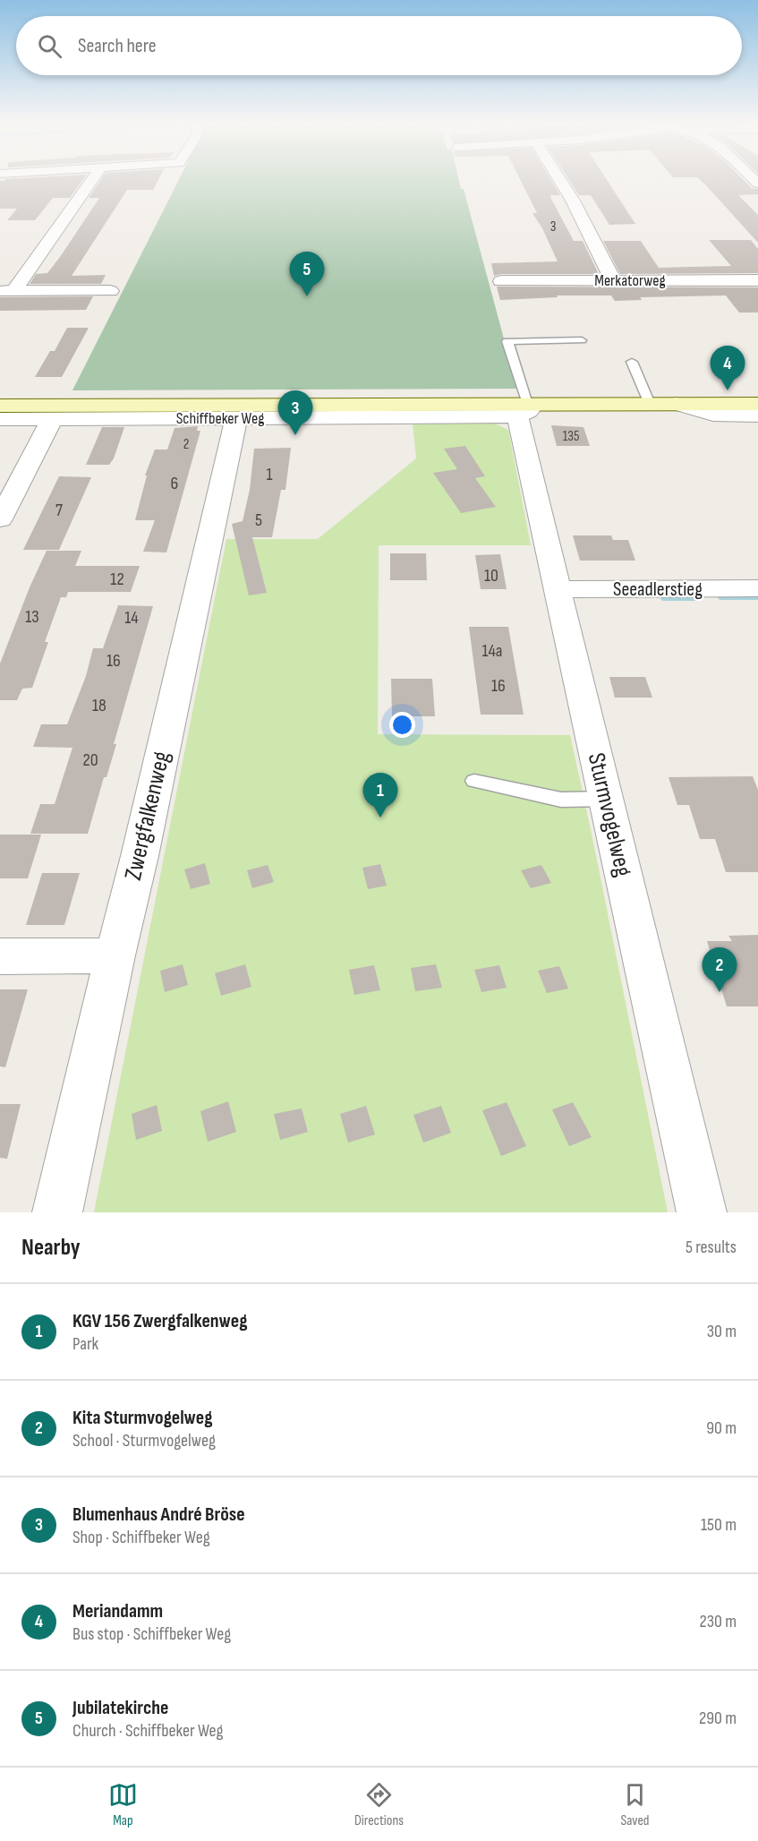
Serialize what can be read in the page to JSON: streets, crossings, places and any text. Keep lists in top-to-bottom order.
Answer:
{
  "streets": {
    "main road": ["Schiffbeker Weg"],
    "street": [
      "Merkatorweg",
      "Seeadlerstieg",
      "Sturmvogelweg",
      "Zwergfalkenweg"
    ]
  },
  "crossings": [
    ["Schiffbeker Weg", "Sturmvogelweg"],
    ["Schiffbeker Weg", "Zwergfalkenweg"],
    ["Seeadlerstieg", "Sturmvogelweg"]
  ],
  "house_numbers": [
    "3",
    "135",
    "2",
    "1",
    "6",
    "7",
    "5",
    "10",
    "12",
    "13",
    "14",
    "14a",
    "16",
    "16",
    "18",
    "20"
  ],
  "page": {
    "search": "Search here",
    "pins": [
      "5",
      "4",
      "3",
      "1",
      "2"
    ],
    "heading": ["Nearby", "5 results"],
    "list": [
      {
        "mark": "1",
        "name": "KGV 156 Zwergfalkenweg",
        "note": "Park",
        "value": "30 m"
      },
      {
        "mark": "2",
        "name": "Kita Sturmvogelweg",
        "note": "School · Sturmvogelweg",
        "value": "90 m"
      },
      {
        "mark": "3",
        "name": "Blumenhaus André Bröse",
        "note": "Shop · Schiffbeker Weg",
        "value": "150 m"
      },
      {
        "mark": "4",
        "name": "Meriandamm",
        "note": "Bus stop · Schiffbeker Weg",
        "value": "230 m"
      },
      {
        "mark": "5",
        "name": "Jubilatekirche",
        "note": "Church · Schiffbeker Weg",
        "value": "290 m"
      }
    ],
    "nav": ["Map", "Directions", "Saved"]
  }
}
